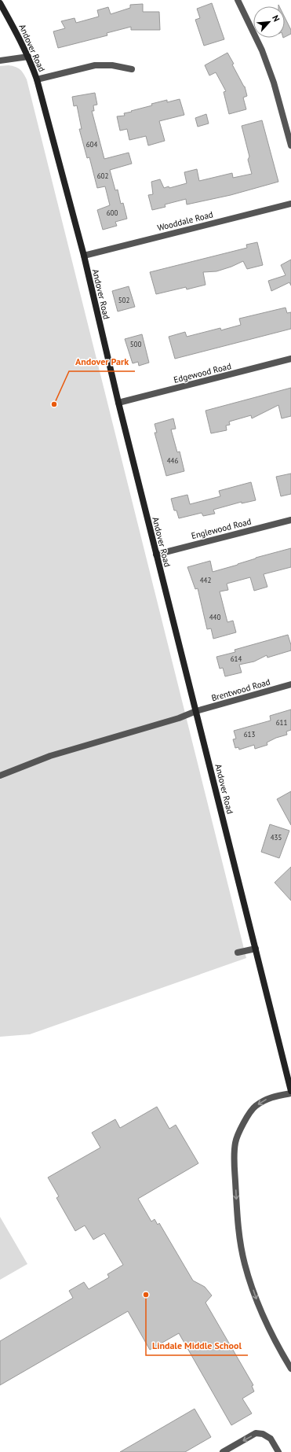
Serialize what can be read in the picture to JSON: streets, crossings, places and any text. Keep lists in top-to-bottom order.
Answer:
{
  "streets": {
    "street": [
      "Andover Road",
      "Wooddale Road",
      "Edgewood Road",
      "Englewood Road",
      "Brentwood Road"
    ]
  },
  "crossings": [
    ["Andover Road", "Wooddale Road"],
    ["Andover Road", "Edgewood Road"],
    ["Andover Road", "Englewood Road"],
    ["Andover Road", "Brentwood Road"]
  ],
  "places": ["Andover Park", "Lindale Middle School"],
  "house_numbers": [
    "604",
    "602",
    "600",
    "502",
    "500",
    "446",
    "442",
    "440",
    "614",
    "611",
    "613",
    "435"
  ],
  "north": "top right"
}
